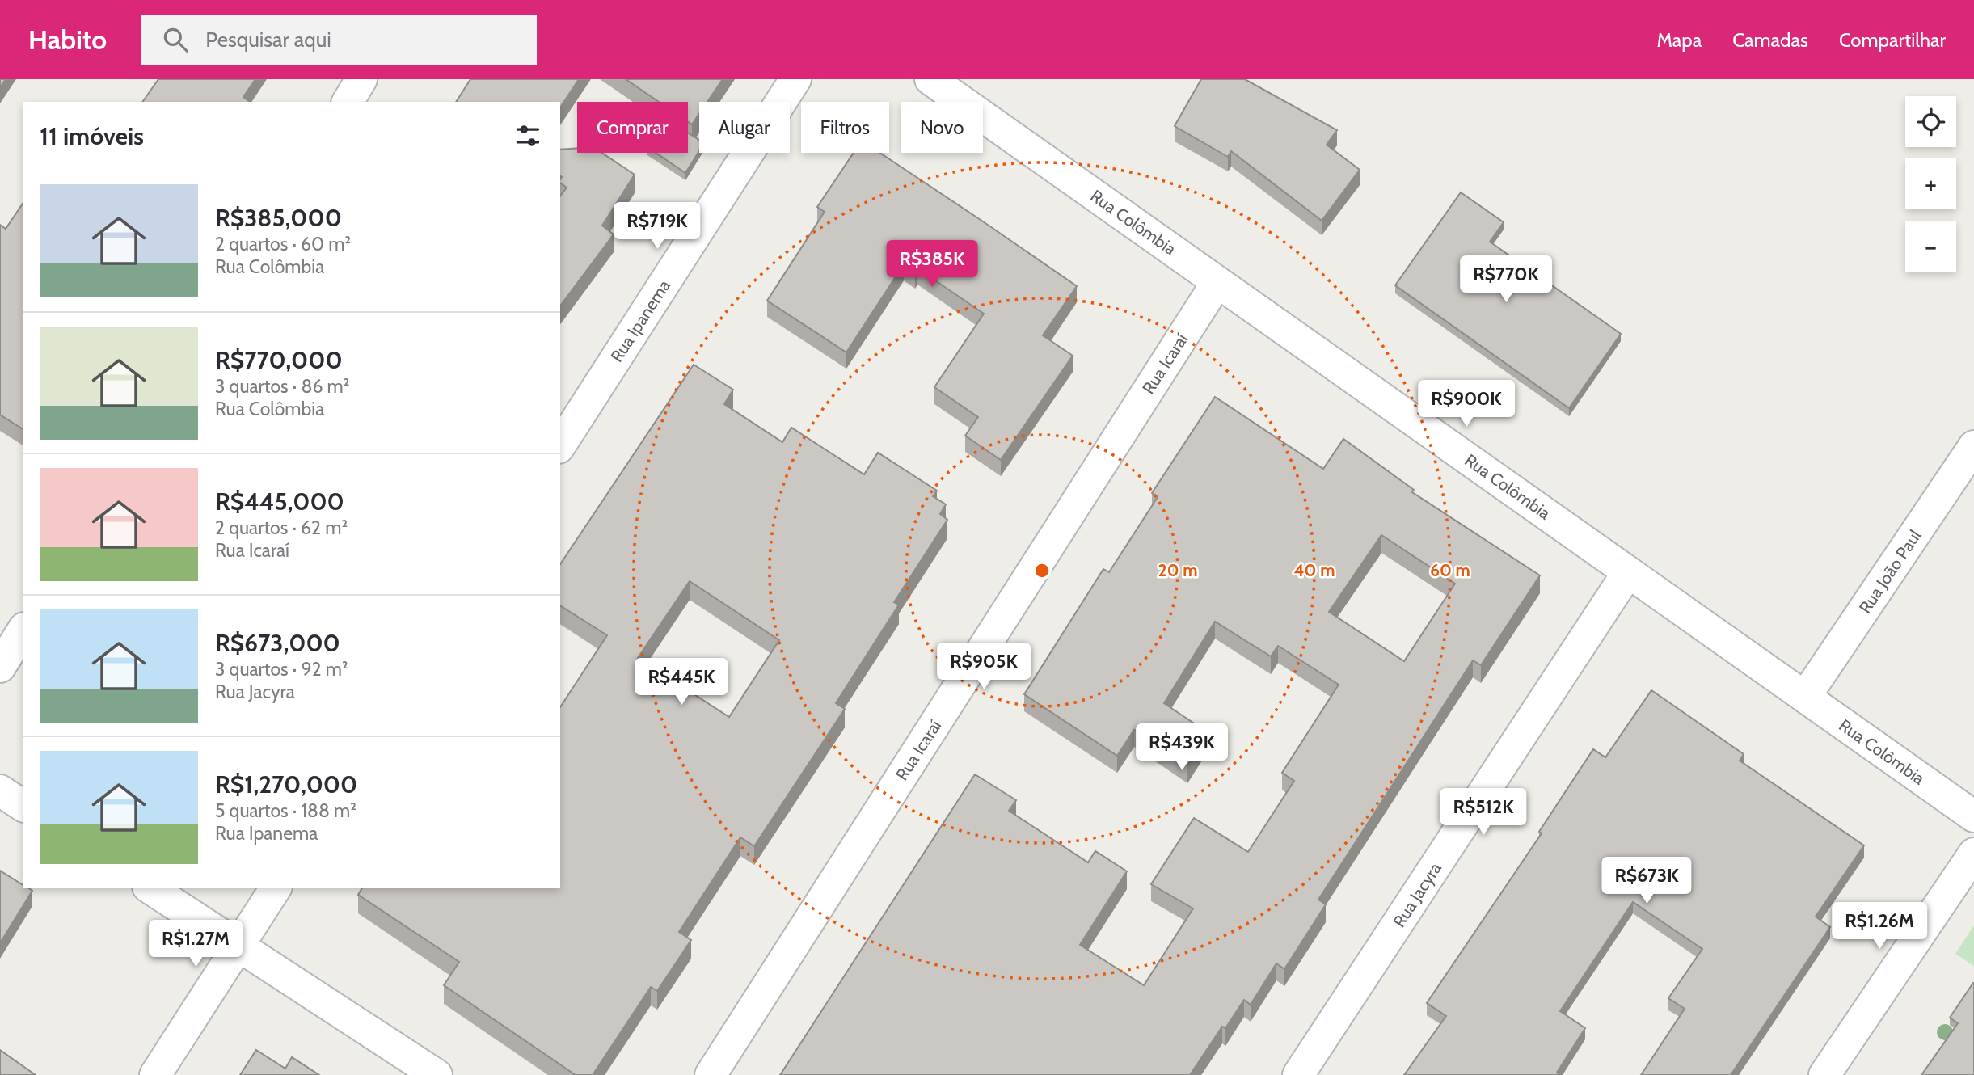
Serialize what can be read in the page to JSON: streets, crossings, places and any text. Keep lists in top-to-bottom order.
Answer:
{
  "streets": {
    "street": [
      "Rua Colômbia",
      "Rua Ipanema",
      "Rua Icaraí",
      "Rua João Paul",
      "Rua Jacyra"
    ]
  },
  "crossings": [
    ["Rua Colômbia", "Rua Icaraí"],
    ["Rua Colômbia", "Rua João Paul"],
    ["Rua Colômbia", "Rua Jacyra"]
  ],
  "page": {
    "header": "Habito",
    "search": "Pesquisar aqui",
    "nav": ["Mapa", "Camadas", "Compartilhar"],
    "map_buttons": ["+", "−"],
    "chip": [
      "Comprar",
      "Alugar",
      "Filtros",
      "Novo"
    ],
    "heading": "11 imóveis",
    "list": [
      {
        "name": "R$385,000",
        "note": "2 quartos · 60 m² · Rua Colômbia"
      },
      {
        "name": "R$770,000",
        "note": "3 quartos · 86 m² · Rua Colômbia"
      },
      {
        "name": "R$445,000",
        "note": "2 quartos · 62 m² · Rua Icaraí"
      },
      {
        "name": "R$673,000",
        "note": "3 quartos · 92 m² · Rua Jacyra"
      },
      {
        "name": "R$1,270,000",
        "note": "5 quartos · 188 m² · Rua Ipanema"
      }
    ],
    "price": [
      "R$719K",
      "R$385K",
      "R$770K",
      "R$900K",
      "R$905K",
      "R$445K",
      "R$439K",
      "R$512K",
      "R$673K",
      "R$1.26M",
      "R$1.27M"
    ]
  },
  "rings": ["20 m", "40 m", "60 m"]
}
